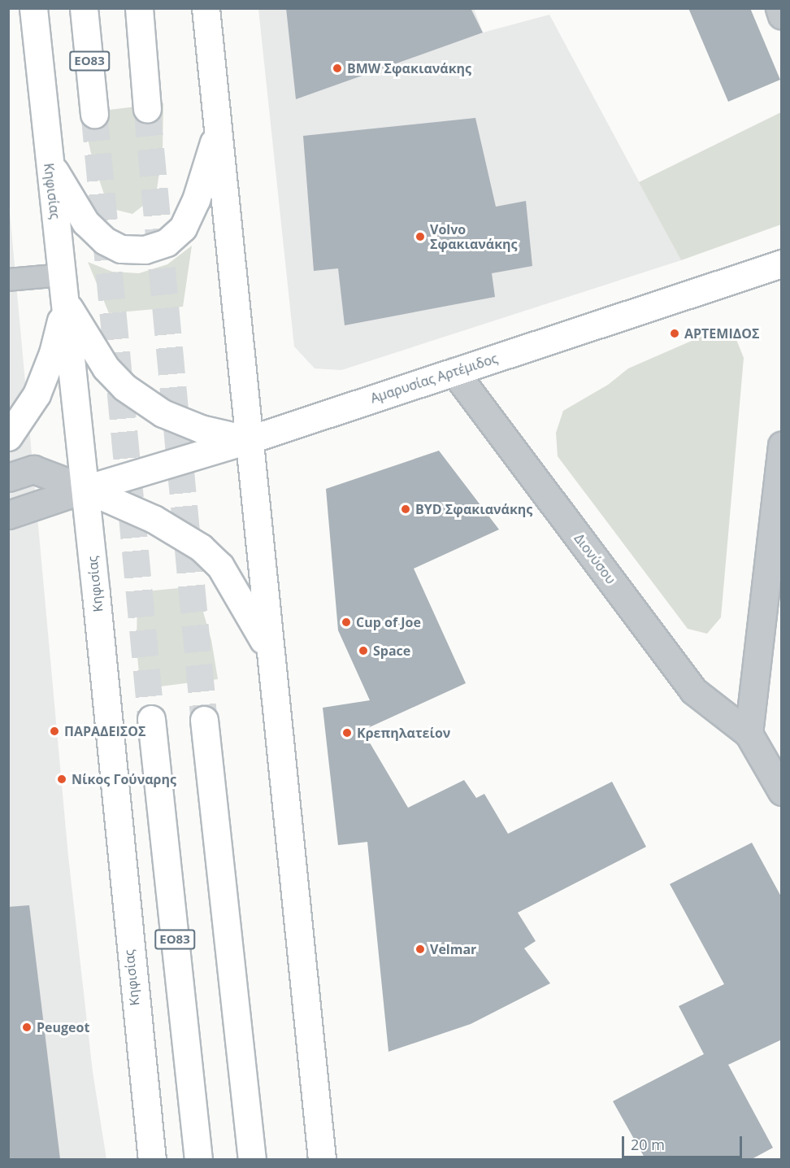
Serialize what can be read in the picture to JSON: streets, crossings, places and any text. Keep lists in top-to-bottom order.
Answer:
{
  "streets": {
    "main road": ["ΕΟ83", "Κηφισίας", "Αμαρυσίας Αρτέμιδος"],
    "street": ["Διονύσου"]
  },
  "crossings": [
    ["Κηφισίας", "Αμαρυσίας Αρτέμιδος"],
    ["Αμαρυσίας Αρτέμιδος", "Διονύσου"]
  ],
  "places": [
    "BMW Σφακιανάκης",
    "Volvo Σφακιανάκης",
    "ΑΡΤΕΜΙΔΟΣ",
    "BYD Σφακιανάκης",
    "Cup of Joe",
    "Space",
    "ΠΑΡΑΔΕΙΣΟΣ",
    "Κρεπηλατείον",
    "Νίκος Γούναρης",
    "Velmar",
    "Peugeot"
  ],
  "scale_bar": "20 m"
}
